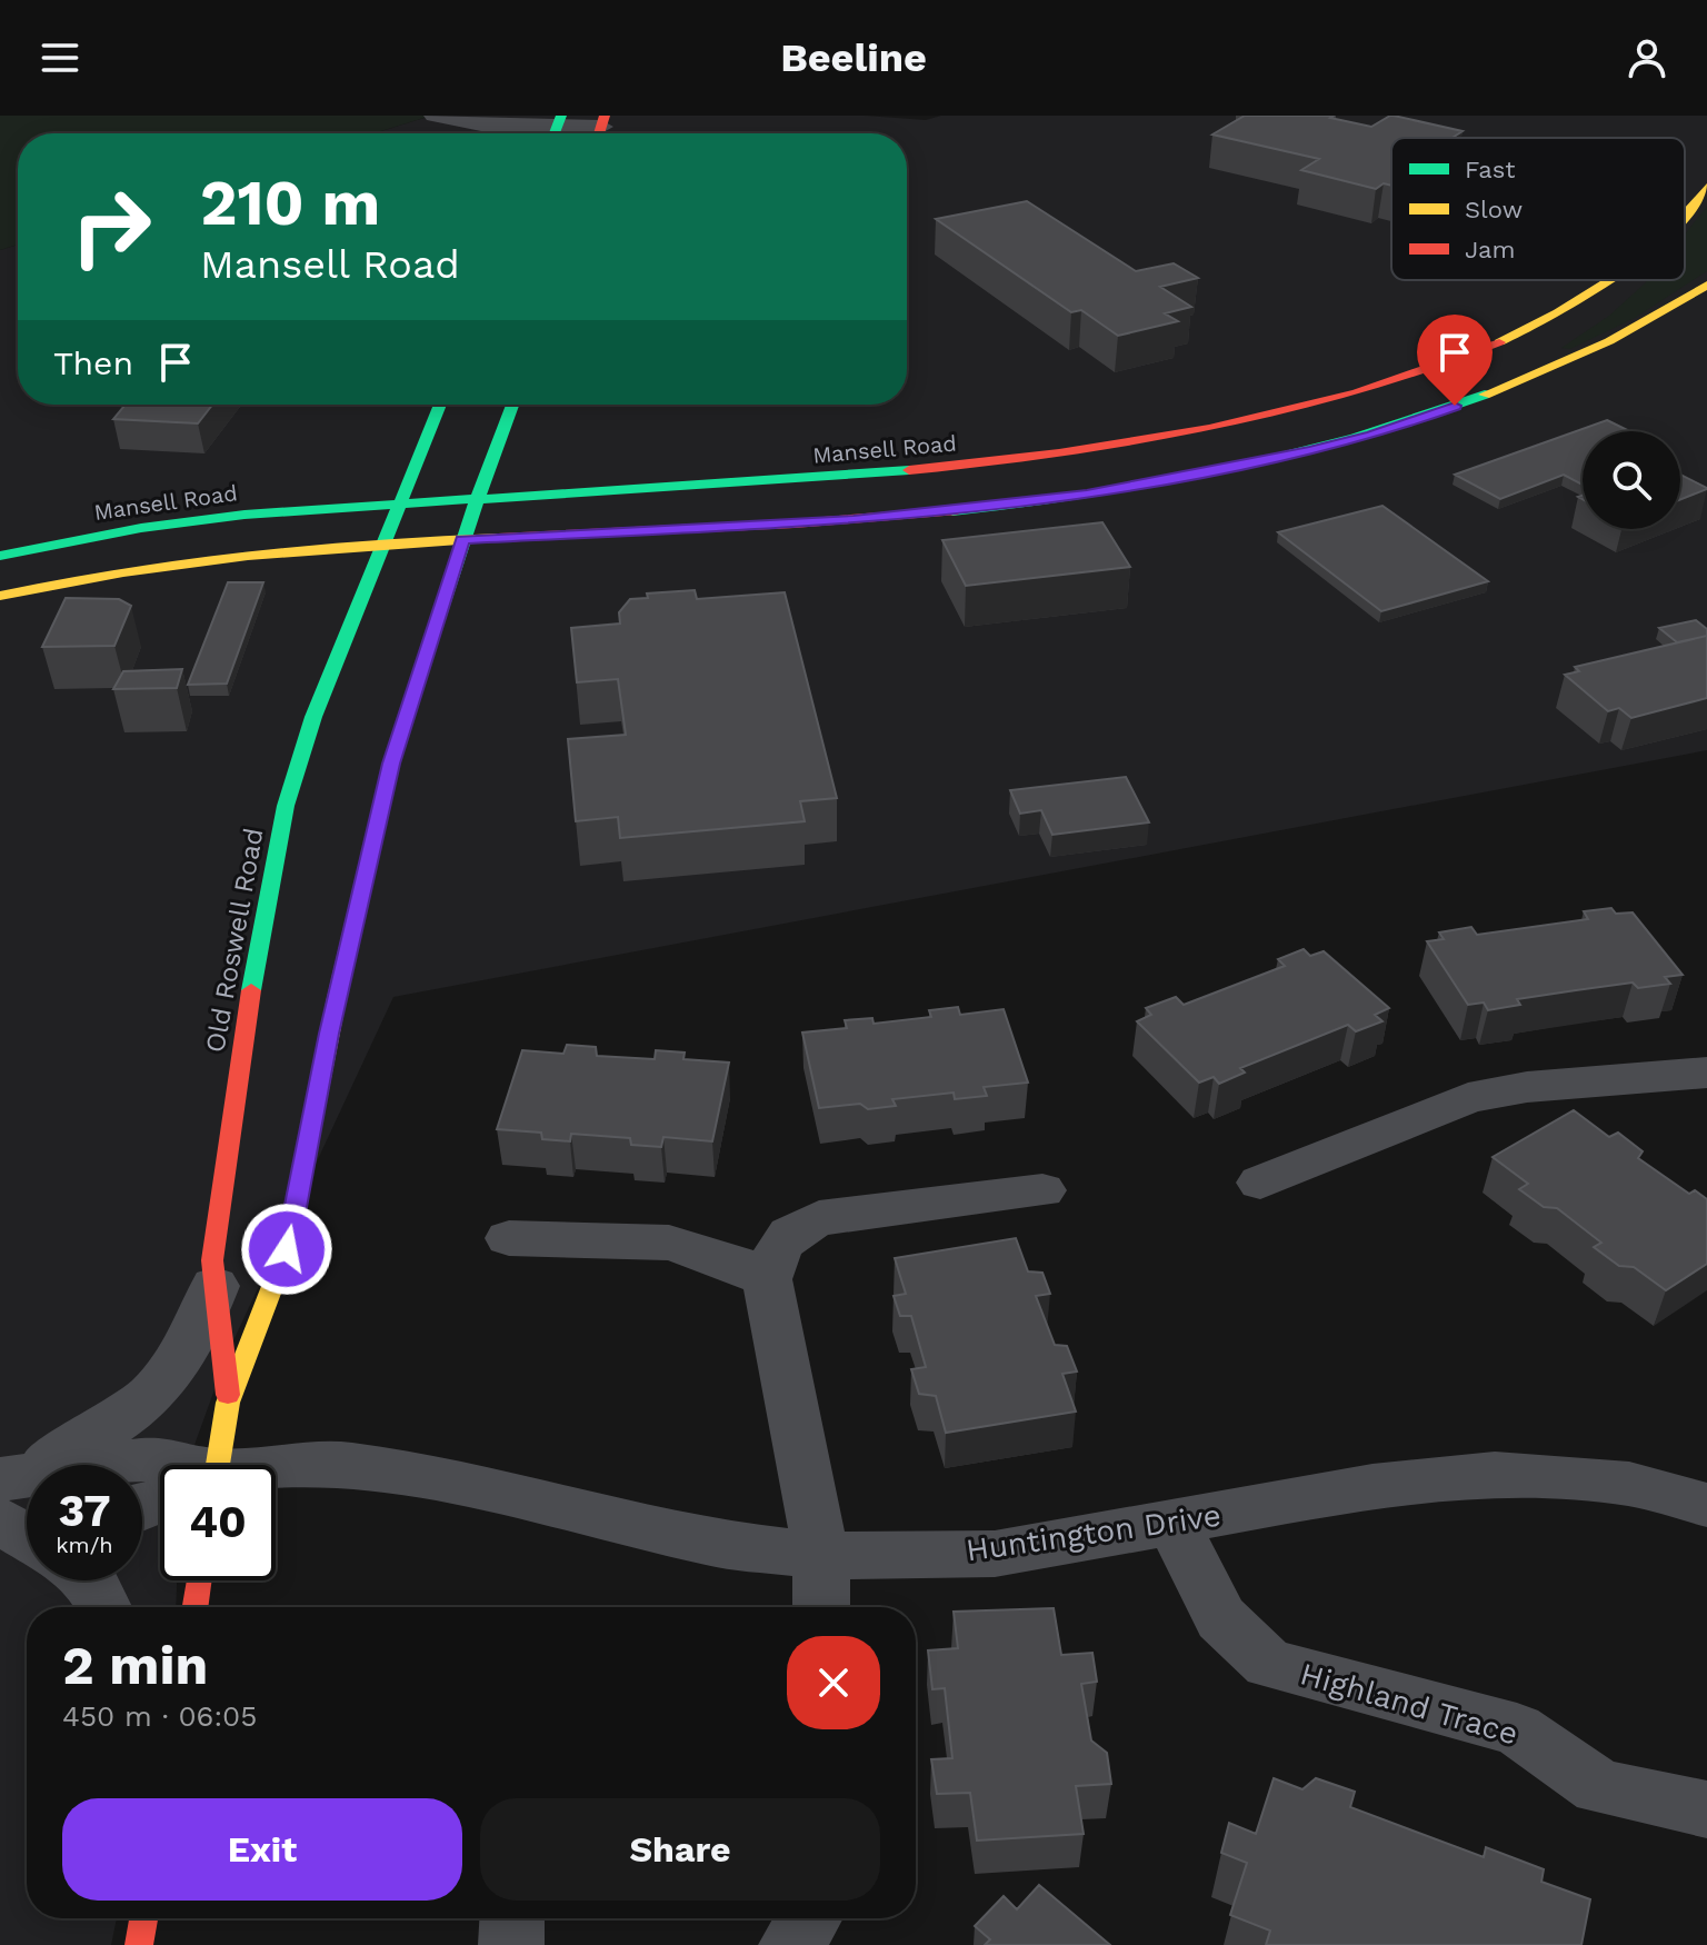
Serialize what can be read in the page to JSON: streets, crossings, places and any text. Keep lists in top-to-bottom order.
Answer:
{
  "streets": {
    "main road": ["Mansell Road", "Old Roswell Road"],
    "street": ["Huntington Drive", "Highland Trace"]
  },
  "crossings": [
    ["Mansell Road", "Old Roswell Road"],
    ["Huntington Drive", "Highland Trace"]
  ],
  "legend": ["Fast", "Slow", "Jam"],
  "page": {
    "header": "Beeline",
    "turn": ["210 m", "Mansell Road"],
    "then": "Then",
    "speed": "37 km/h",
    "limit": "40",
    "heading": ["2 min", "450 m · 06:05"],
    "buttons": ["Exit", "Share"]
  }
}
